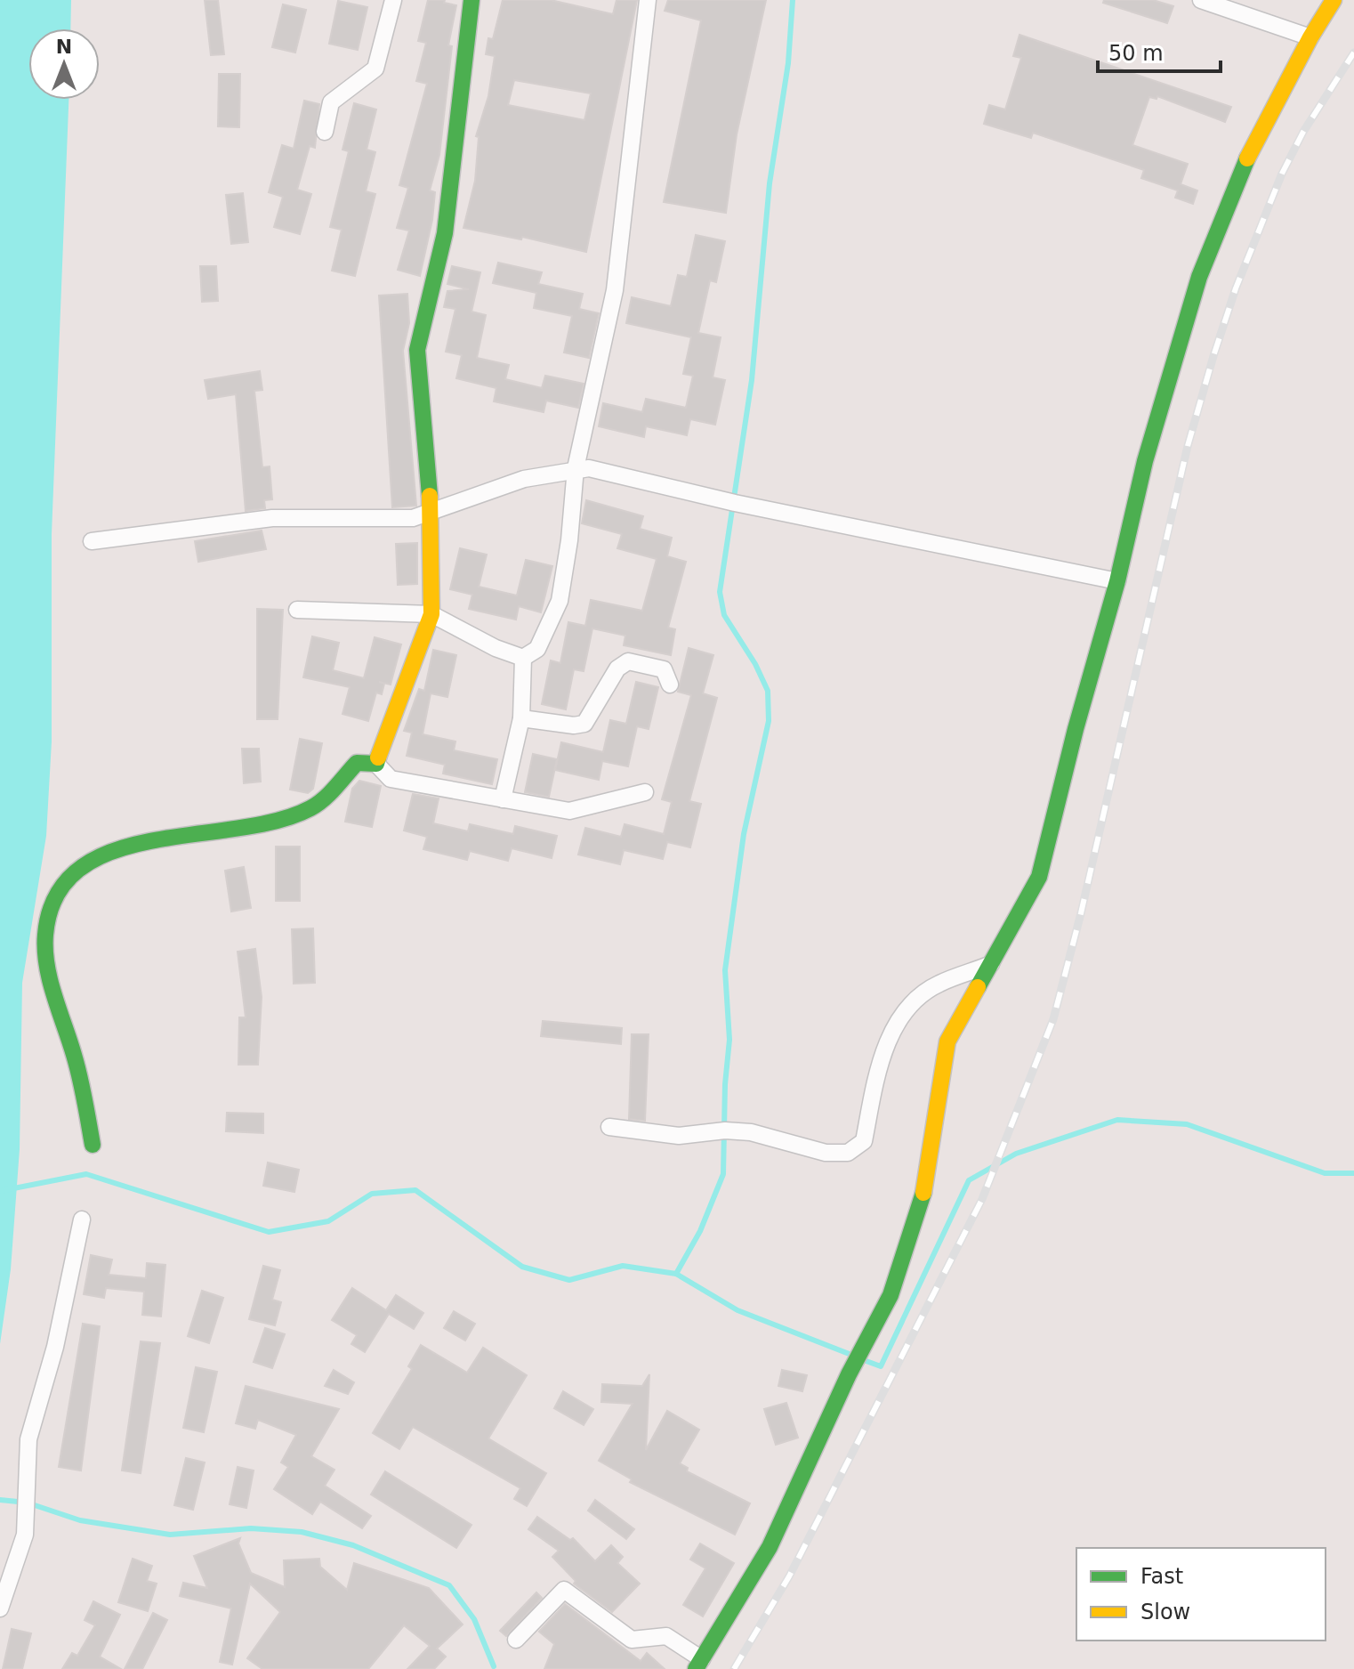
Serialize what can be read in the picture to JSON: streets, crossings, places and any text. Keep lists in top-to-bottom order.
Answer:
{
  "legend": ["Fast", "Slow"],
  "scale_bar": "50 m",
  "north": "top"
}
